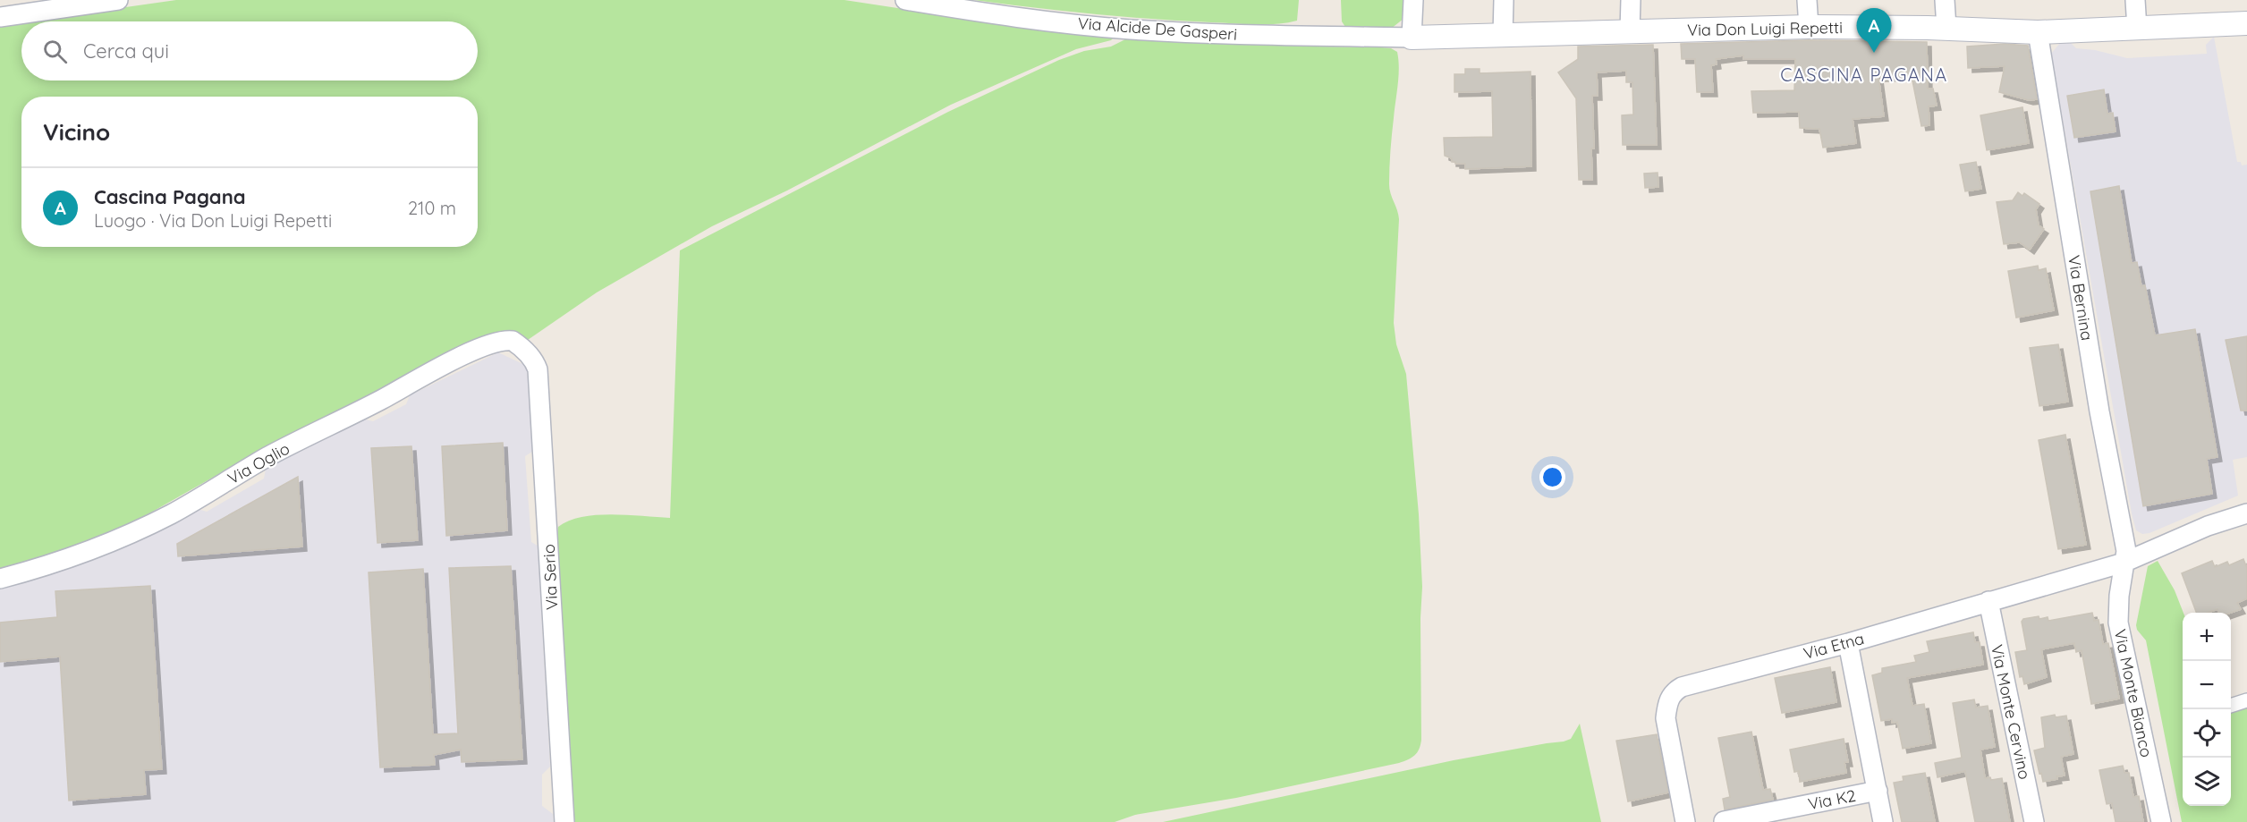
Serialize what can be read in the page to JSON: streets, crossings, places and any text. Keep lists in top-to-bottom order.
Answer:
{
  "streets": {
    "street": [
      "Via Alcide De Gasperi",
      "Via Don Luigi Repetti",
      "Via Bernina",
      "Via Oglio",
      "Via Serio",
      "Via Etna",
      "Via Monte Bianco",
      "Via Monte Cervino",
      "Via K2"
    ]
  },
  "crossings": [
    ["Via Alcide De Gasperi", "Via Don Luigi Repetti"],
    ["Via Don Luigi Repetti", "Via Bernina"],
    ["Via Bernina", "Via Etna"],
    ["Via Bernina", "Via Monte Bianco"],
    ["Via Oglio", "Via Serio"],
    ["Via Etna", "Via Monte Bianco"],
    ["Via Etna", "Via Monte Cervino"],
    ["Via Etna", "Via K2"]
  ],
  "districts": ["CASCINA PAGANA"],
  "page": {
    "pins": "A",
    "search": "Cerca qui",
    "heading": "Vicino",
    "list": [
      {
        "mark": "A",
        "name": "Cascina Pagana",
        "note": "Luogo · Via Don Luigi Repetti",
        "value": "210 m"
      }
    ],
    "map_buttons": ["+", "−"]
  }
}
